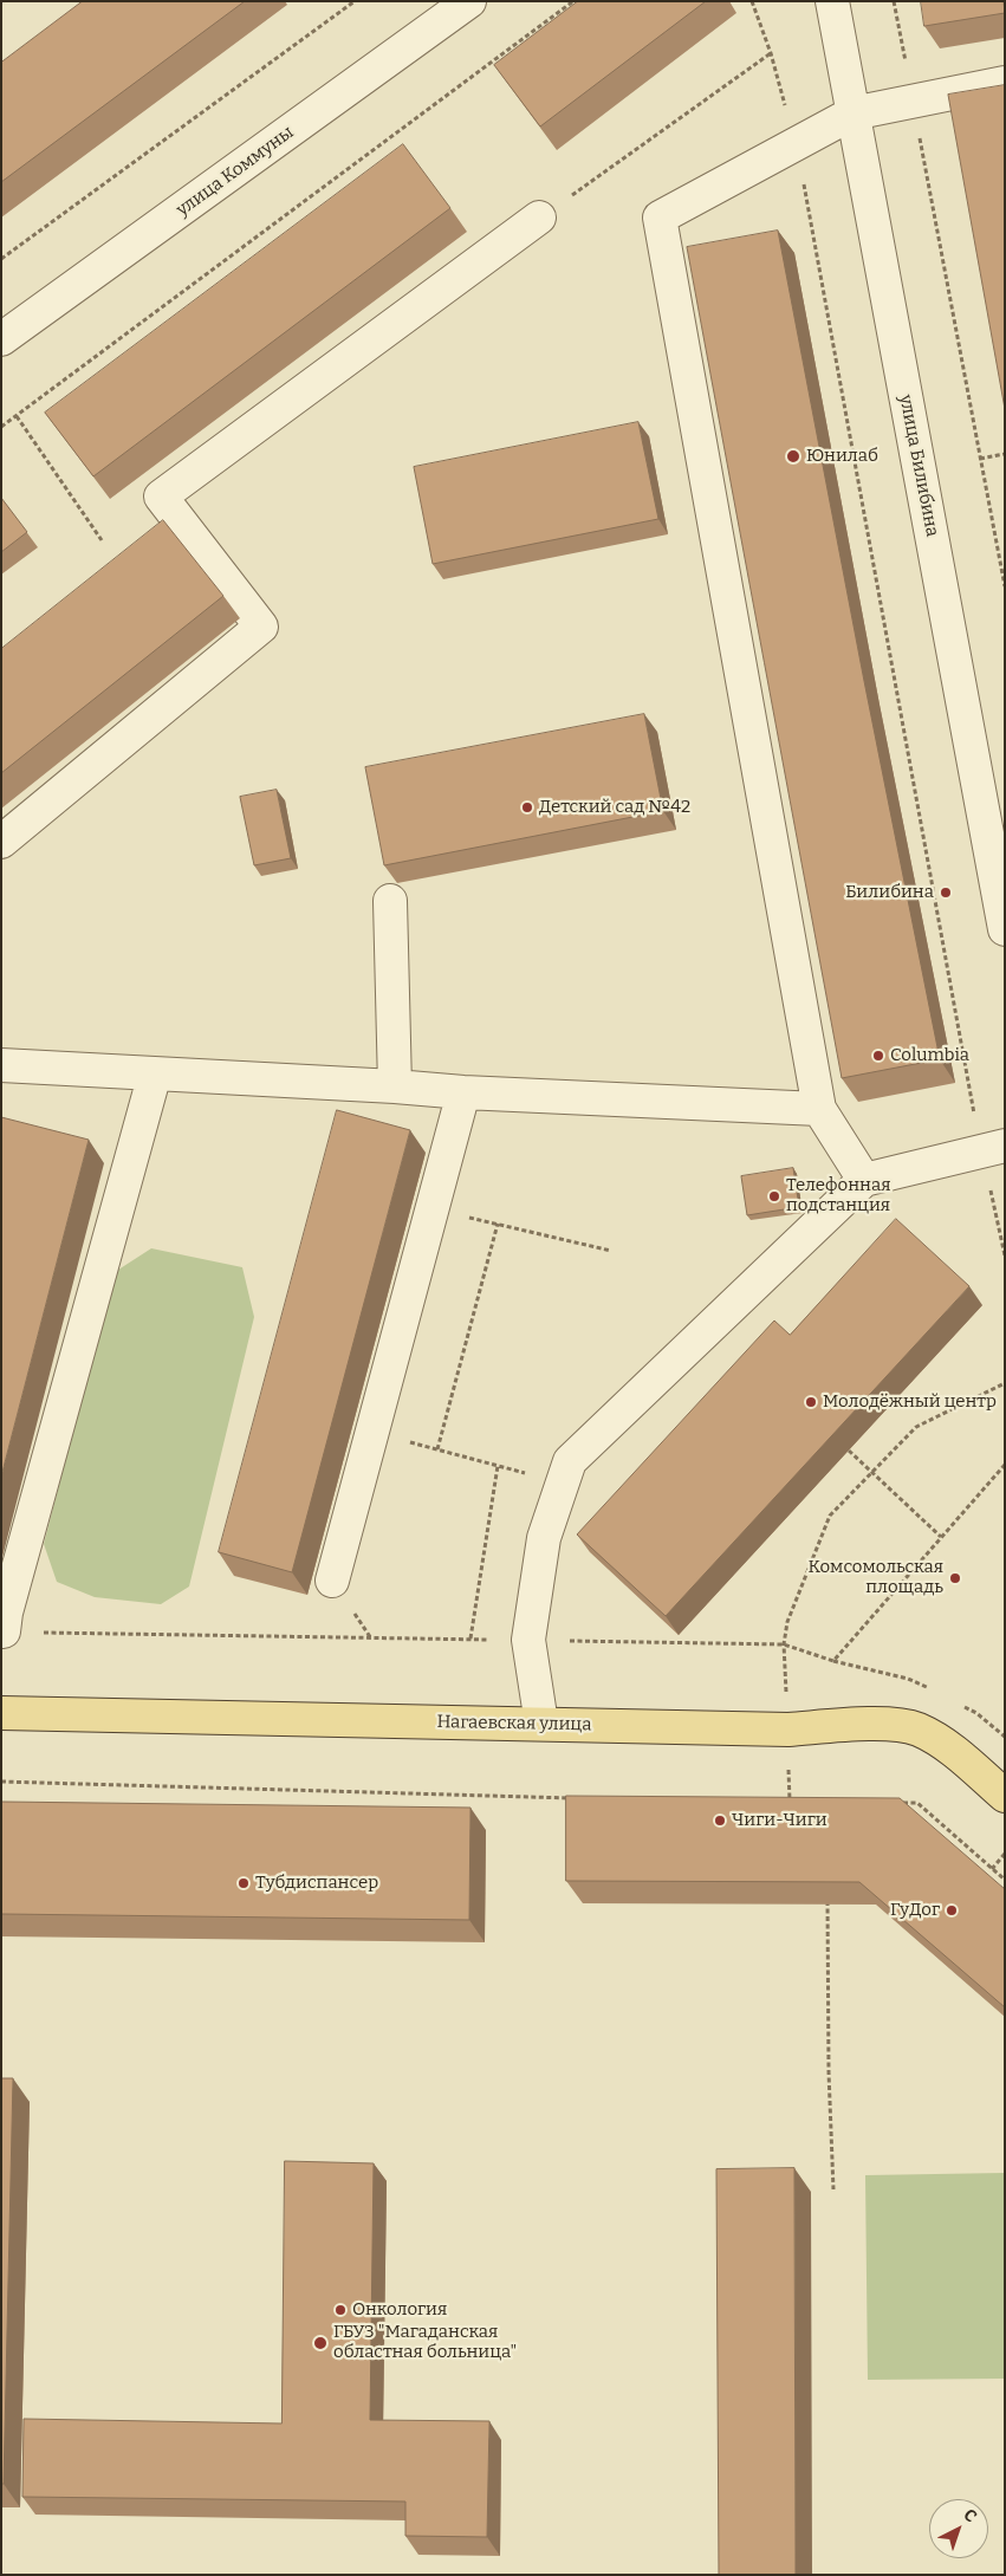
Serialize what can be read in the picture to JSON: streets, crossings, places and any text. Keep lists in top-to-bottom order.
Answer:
{
  "streets": {
    "main road": ["Нагаевская улица"],
    "street": ["улица Коммуны", "улица Билибина"]
  },
  "places": [
    "Юнилаб",
    "Детский сад №42",
    "Билибина",
    "Columbia",
    "Телефонная подстанция",
    "Молодёжный центр",
    "Комсомольская площадь",
    "Чиги-Чиги",
    "Тубдиспансер",
    "ГуДог",
    "Онкология",
    "ГБУЗ \"Магаданская областная больница\""
  ],
  "north": "top right"
}
